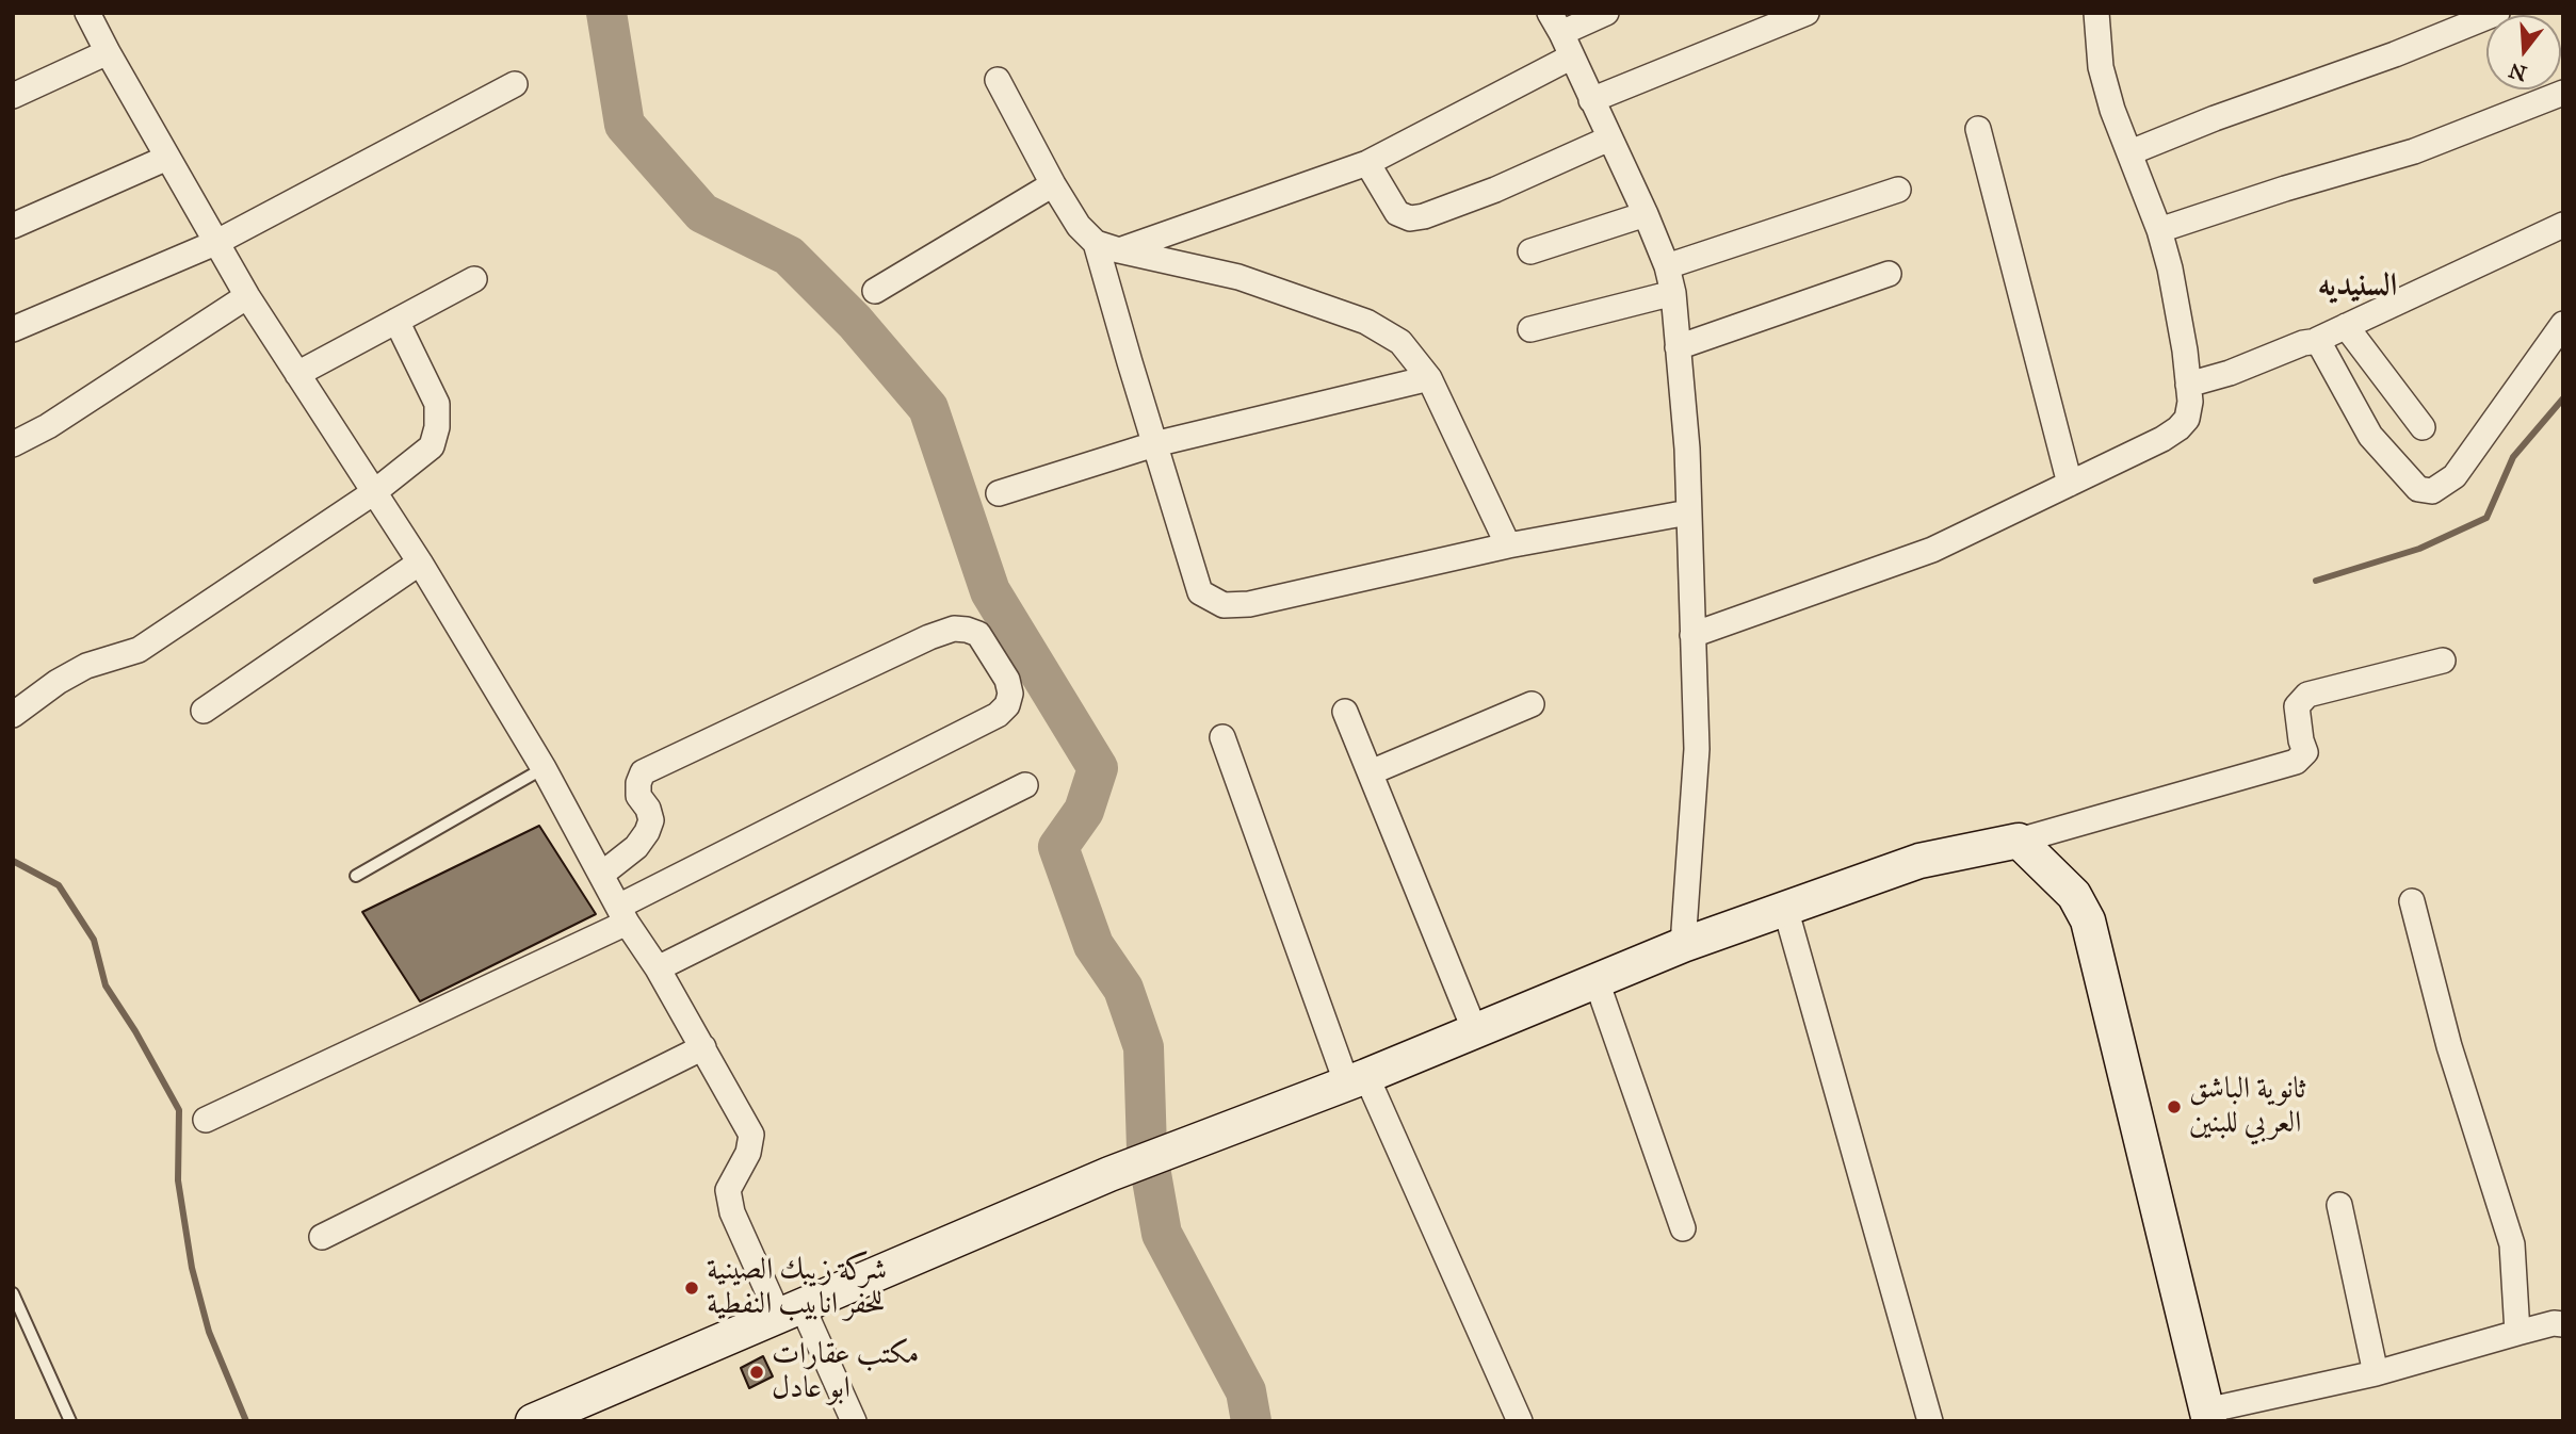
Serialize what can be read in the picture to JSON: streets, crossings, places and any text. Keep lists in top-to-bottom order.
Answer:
{
  "districts": ["السنيديه"],
  "places": ["ثانوية الباشق العربي للبنين", "شركة زيبك الصينية للحفر انابيب النفطية", "مكتب عقارات ابو عادل"],
  "north": "bottom"
}
